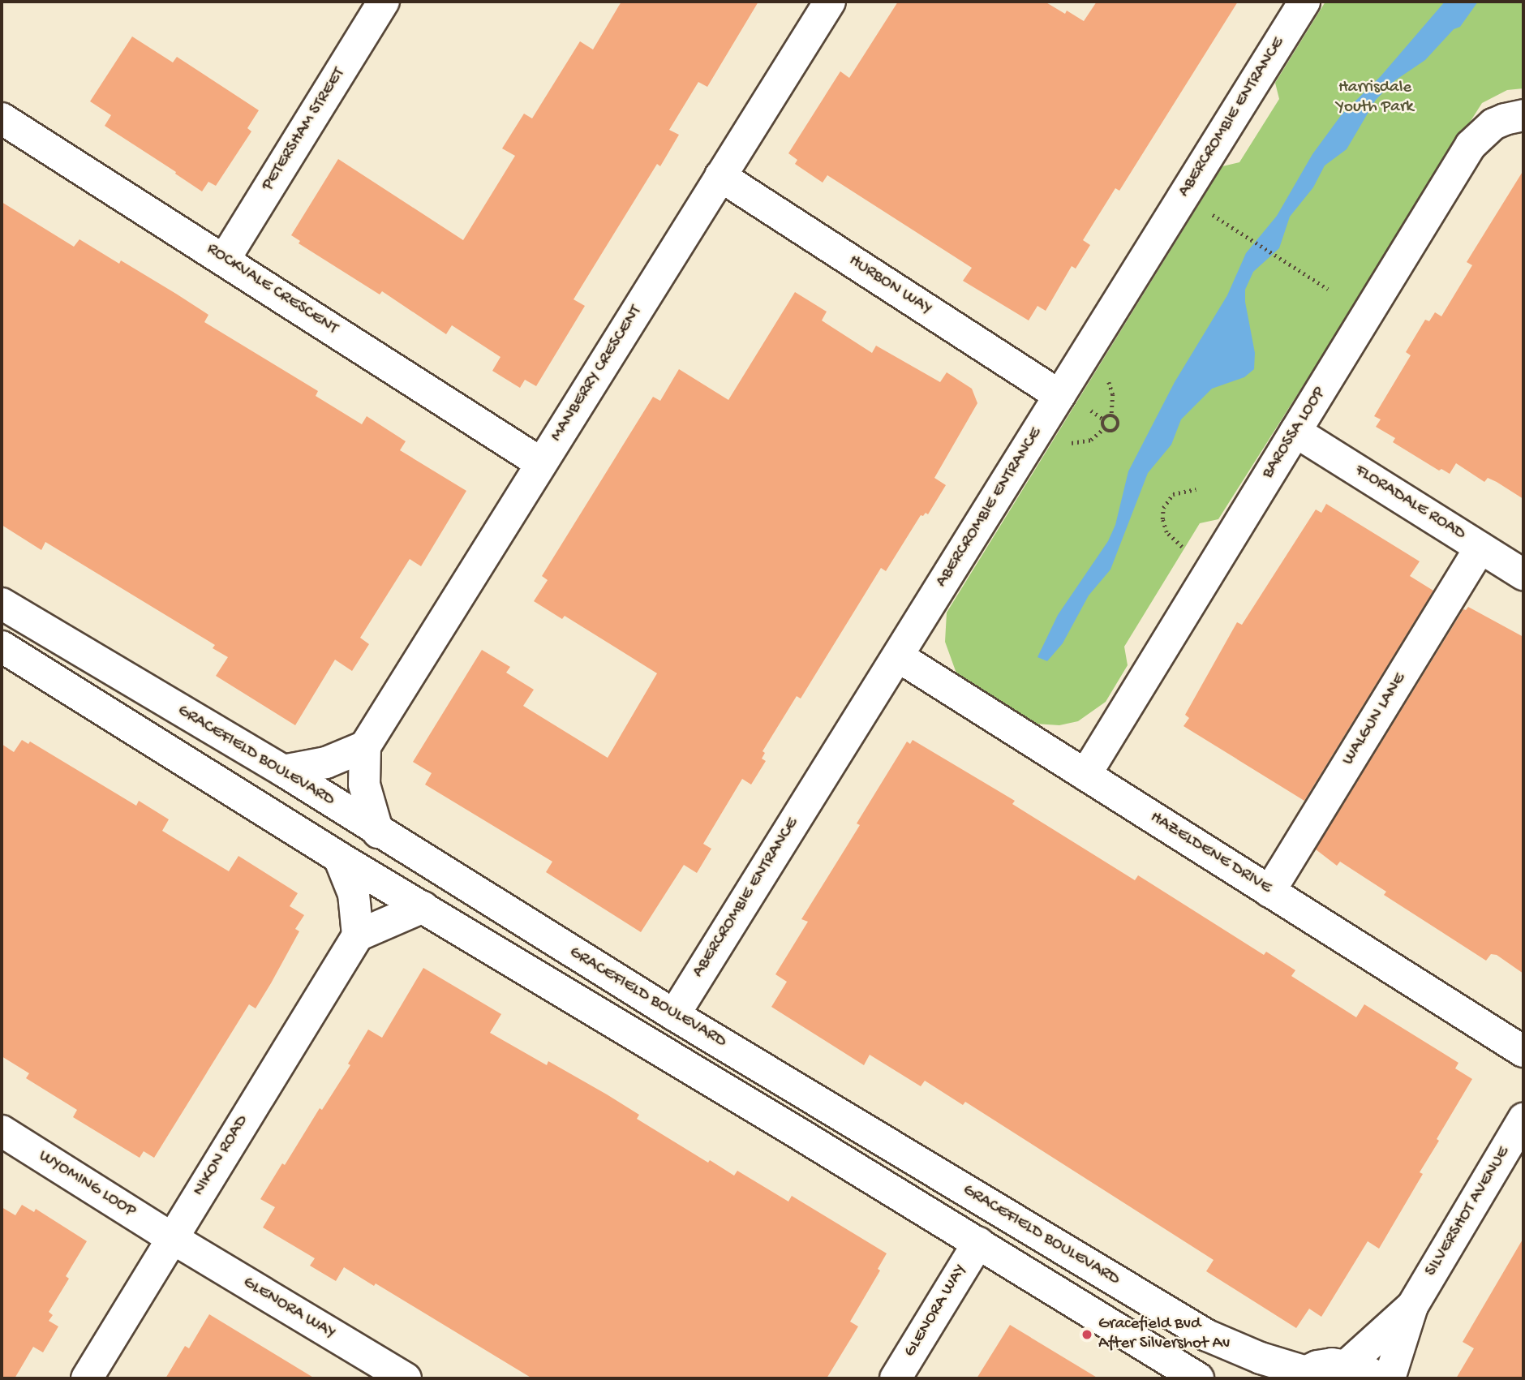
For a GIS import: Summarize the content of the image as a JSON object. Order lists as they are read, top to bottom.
{
  "streets": {
    "street": [
      "ABERCROMBIE ENTRANCE",
      "PETERSHAM STREET",
      "HURBON WAY",
      "ROCKVALE CRESCENT",
      "MANBERRY CRESCENT",
      "BAROSSA LOOP",
      "FLORADALE ROAD",
      "WALGUN LANE",
      "GRACEFIELD BOULEVARD",
      "HAZELDENE DRIVE",
      "NIKON ROAD",
      "WYOMING LOOP",
      "SILVERSHOT AVENUE",
      "GLENORA WAY"
    ]
  },
  "crossings": [
    ["ABERCROMBIE ENTRANCE", "HURBON WAY"],
    ["ABERCROMBIE ENTRANCE", "GRACEFIELD BOULEVARD"],
    ["ABERCROMBIE ENTRANCE", "HAZELDENE DRIVE"],
    ["PETERSHAM STREET", "ROCKVALE CRESCENT"],
    ["HURBON WAY", "MANBERRY CRESCENT"],
    ["ROCKVALE CRESCENT", "MANBERRY CRESCENT"],
    ["BAROSSA LOOP", "FLORADALE ROAD"],
    ["BAROSSA LOOP", "HAZELDENE DRIVE"],
    ["FLORADALE ROAD", "WALGUN LANE"],
    ["WALGUN LANE", "HAZELDENE DRIVE"],
    ["NIKON ROAD", "WYOMING LOOP"],
    ["NIKON ROAD", "GLENORA WAY"],
    ["WYOMING LOOP", "GLENORA WAY"]
  ],
  "parks": ["Harrisdale Youth Park"],
  "places": ["Gracefield Bvd After Silvershot Av"]
}
